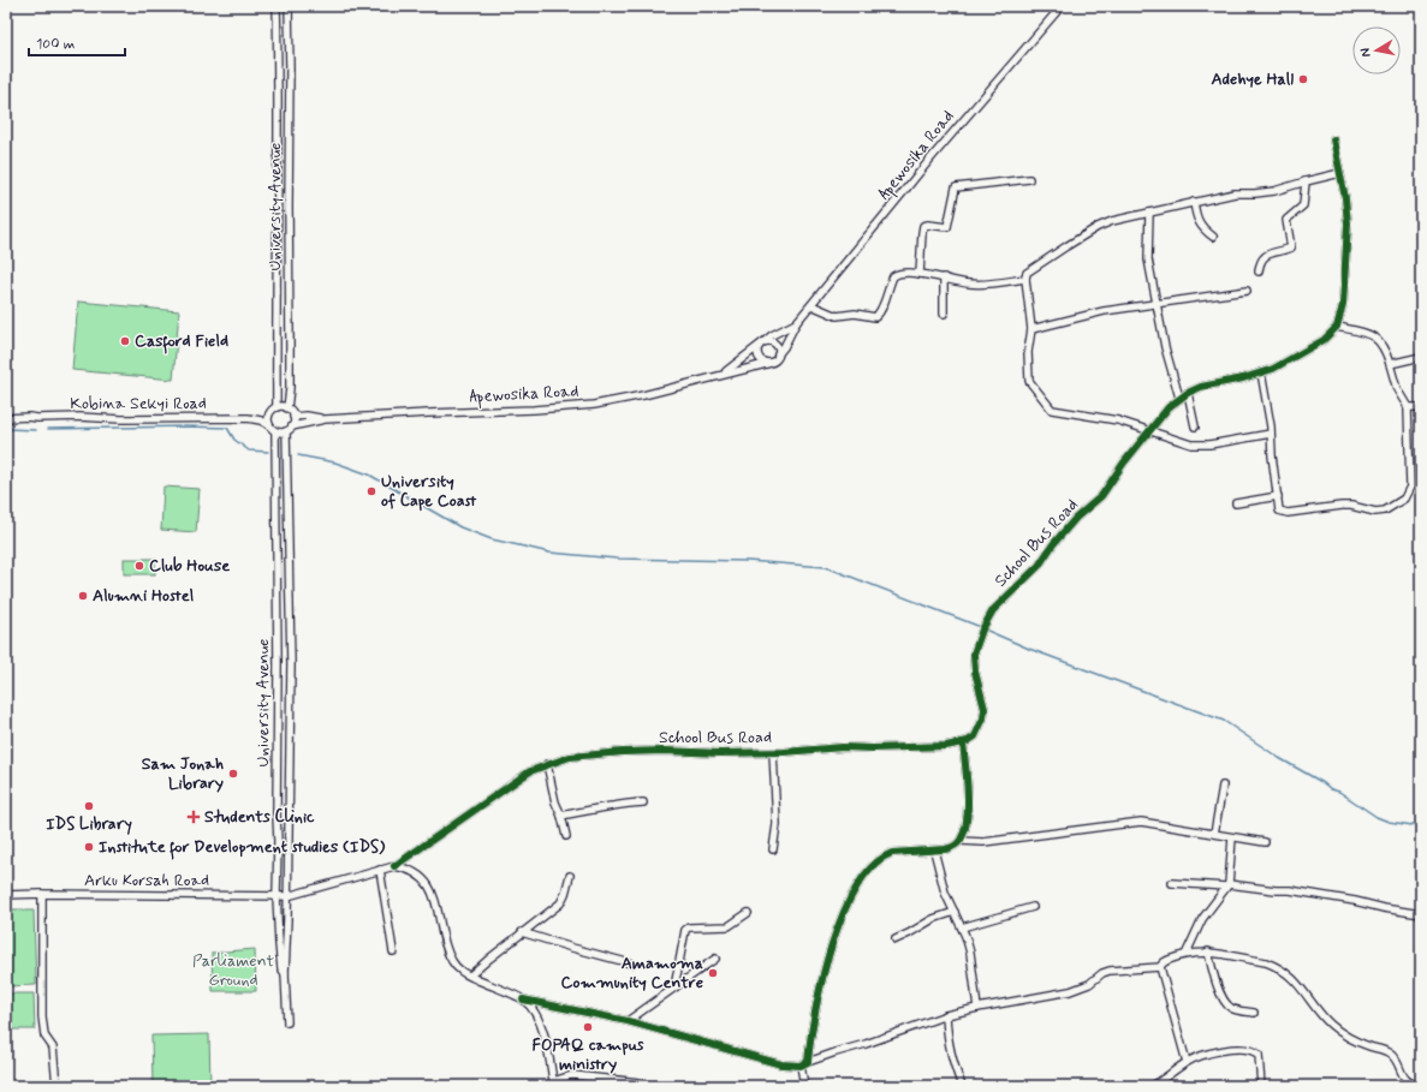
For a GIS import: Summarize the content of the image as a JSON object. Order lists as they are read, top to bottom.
{
  "streets": {
    "street": [
      "Apewosika Road",
      "University Avenue",
      "Kobina Sekyi Road",
      "School Bus Road",
      "Arku Korsah Road"
    ]
  },
  "crossings": [
    ["University Avenue", "Kobina Sekyi Road"],
    ["University Avenue", "Arku Korsah Road"],
    ["School Bus Road", "Arku Korsah Road"]
  ],
  "parks": ["Parliament Ground"],
  "places": {
    "other": [
      "Adehye Hall",
      "Casford Field",
      "University of Cape Coast",
      "Club House",
      "Alumni Hostel",
      "Sam Jonah Library",
      "IDS Library",
      "Institute for Development studies (IDS)",
      "Amamoma Community Centre",
      "FOPAQ campus ministry"
    ],
    "health": ["Students Clinic"]
  },
  "scale_bar": "100 m",
  "north": "left"
}
